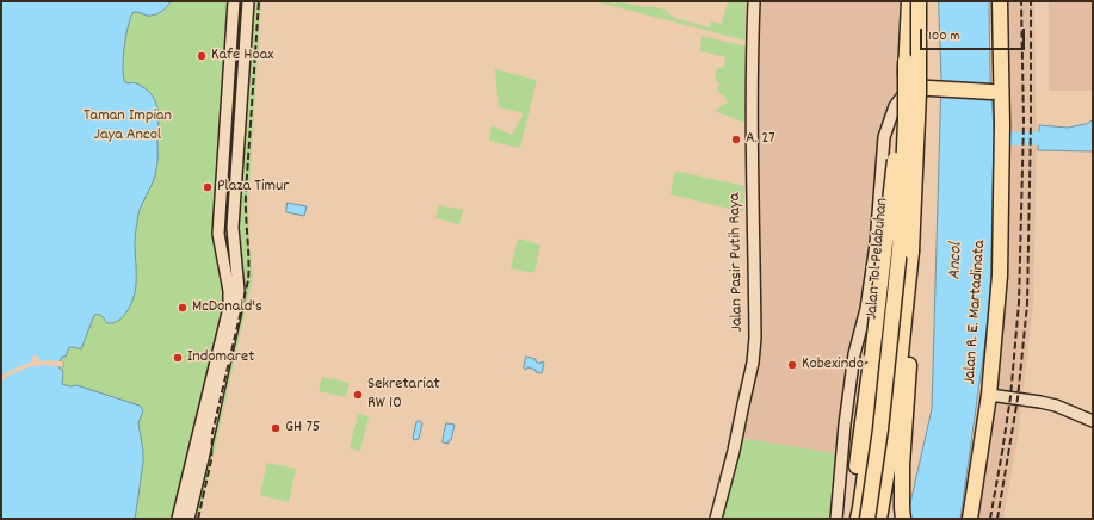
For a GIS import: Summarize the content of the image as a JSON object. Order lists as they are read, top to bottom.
{
  "streets": {
    "highway": ["Jalan Tol Pelabuhan", "Jalan R. E. Martadinata"],
    "street": ["Jalan Pasir Putih Raya"]
  },
  "water": ["Ancol"],
  "parks": ["Taman Impian Jaya Ancol"],
  "places": [
    "Kafe Hoax",
    "A. 27",
    "Plaza Timur",
    "McDonald's",
    "Indomaret",
    "Kobexindo",
    "Sekretariat RW 10",
    "GH 75"
  ],
  "scale_bar": "100 m"
}
